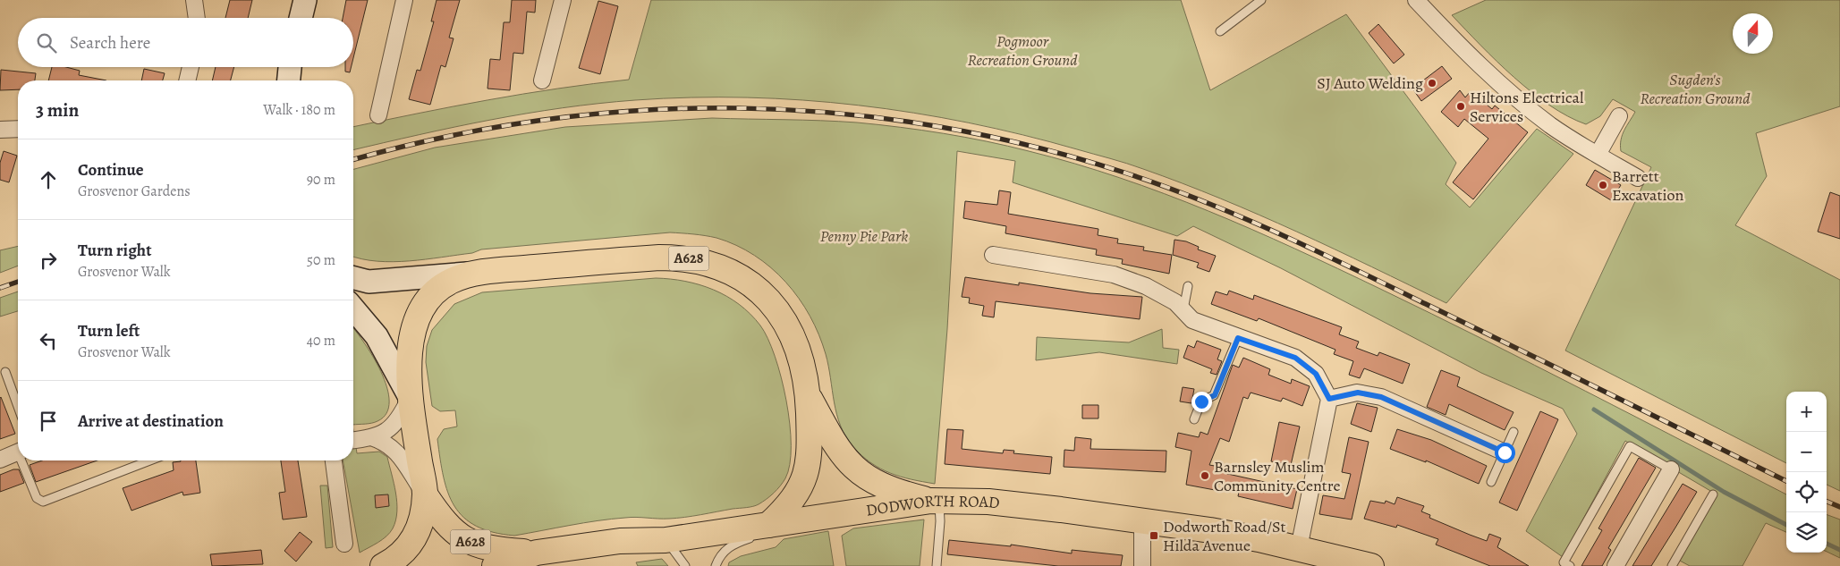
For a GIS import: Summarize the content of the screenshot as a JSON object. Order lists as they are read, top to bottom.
{
  "streets": {
    "highway": ["A628", "DODWORTH ROAD"]
  },
  "crossings": [
    ["A628", "DODWORTH ROAD"]
  ],
  "parks": ["Pogmoor Recreation Ground", "Sugden's Recreation Ground", "Penny Pie Park"],
  "places": {
    "other": [
      "SJ Auto Welding",
      "Hiltons Electrical Services",
      "Barrett Excavation",
      "Barnsley Muslim Community Centre"
    ],
    "transit": ["Dodworth Road/St Hilda Avenue"]
  },
  "north": "top",
  "page": {
    "search": "Search here",
    "heading": ["3 min", "Walk · 180 m"],
    "list": [
      ["Continue", "Grosvenor Gardens", "90 m"],
      ["Turn right", "Grosvenor Walk", "50 m"],
      ["Turn left", "Grosvenor Walk", "40 m"],
      "Arrive at destination"
    ],
    "map_buttons": ["+", "−"]
  }
}
